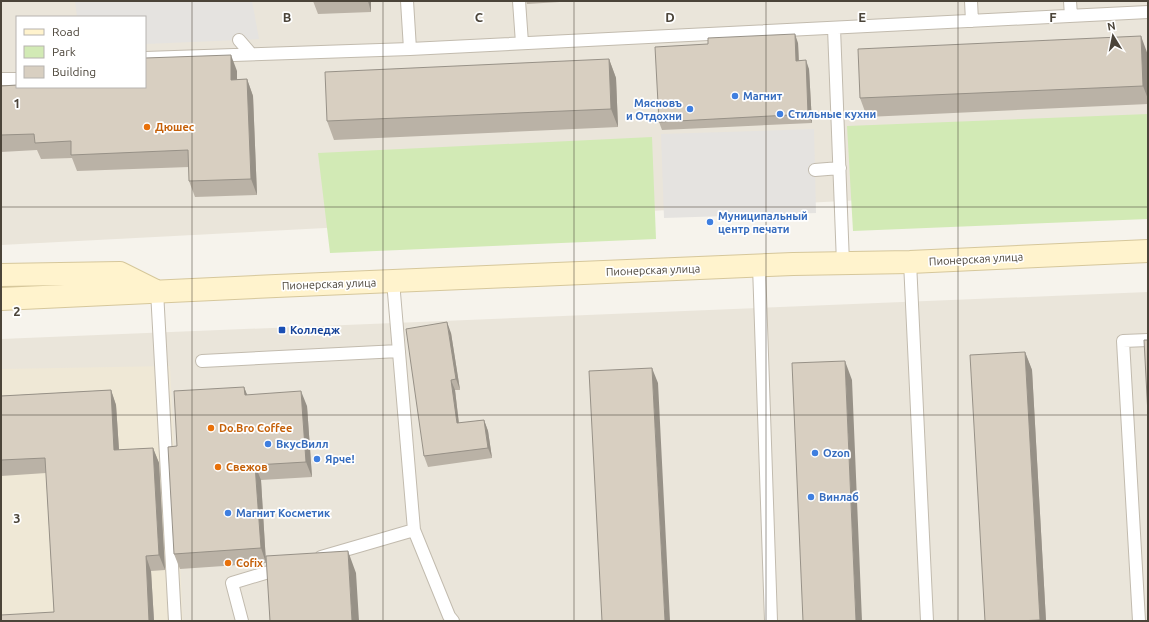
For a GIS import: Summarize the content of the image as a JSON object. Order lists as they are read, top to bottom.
{
  "streets": {
    "main road": ["Пионерская улица"]
  },
  "places": {
    "other": [
      "Магнит",
      "Мясновъ и Отдохни",
      "Стильные кухни",
      "Дюшес",
      "Муниципальный центр печати",
      "Do.Bro Coffee",
      "ВкусВилл",
      "Ozon",
      "Ярче!",
      "Свежов",
      "Винлаб",
      "Магнит Косметик",
      "Cofix"
    ],
    "transit": ["Колледж"]
  },
  "legend": ["Road", "Park", "Building"],
  "north": "top",
  "grid": {
    "columns": [
      "B",
      "C",
      "D",
      "E",
      "F"
    ],
    "rows": ["1", "2", "3"]
  }
}
